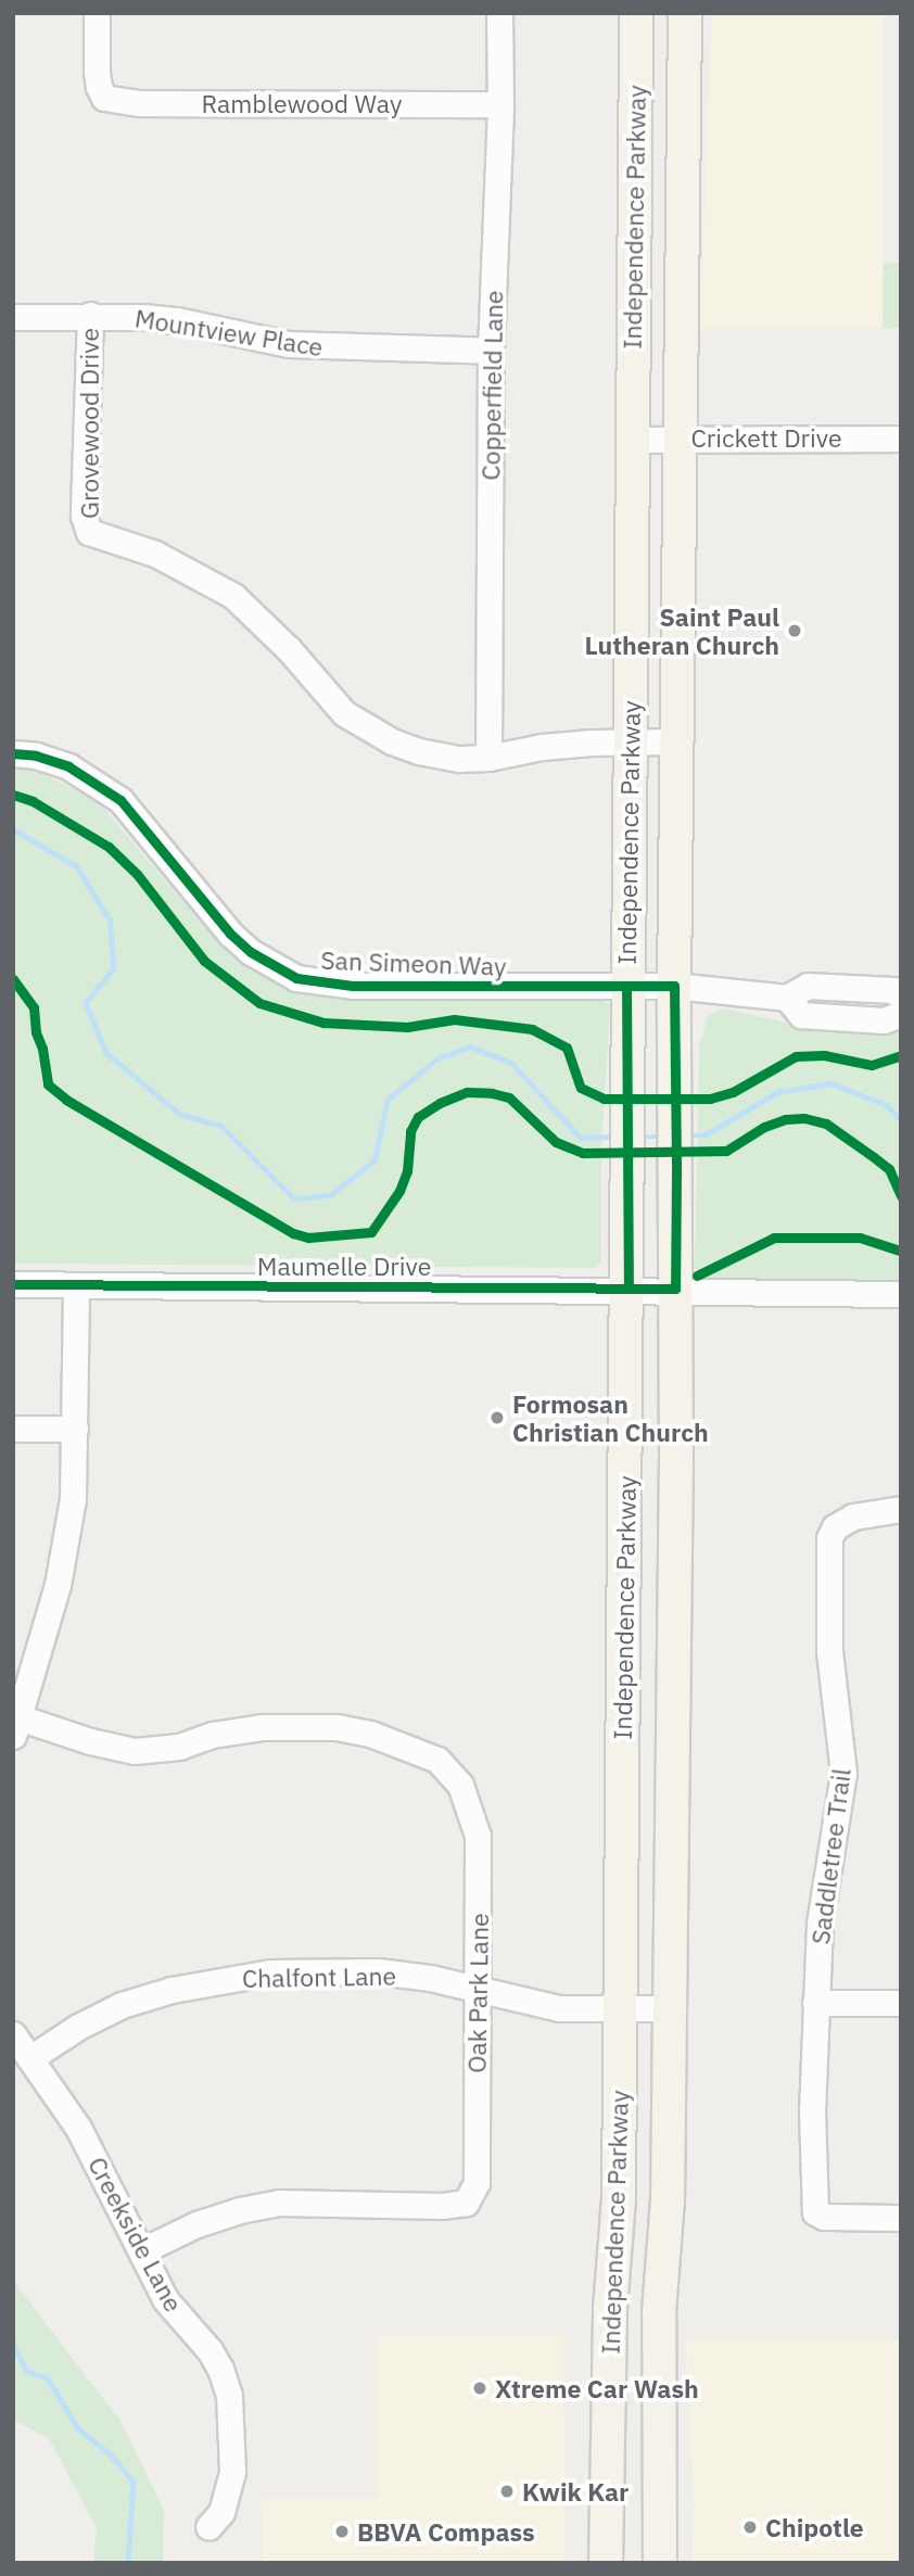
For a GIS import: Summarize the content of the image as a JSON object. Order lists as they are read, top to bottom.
{
  "streets": {
    "main road": ["Independence Parkway"],
    "street": [
      "Ramblewood Way",
      "Mountview Place",
      "Copperfield Lane",
      "Grovewood Drive",
      "Crickett Drive",
      "San Simeon Way",
      "Maumelle Drive",
      "Saddletree Trail",
      "Chalfont Lane",
      "Oak Park Lane",
      "Creekside Lane"
    ]
  },
  "crossings": [
    ["Ramblewood Way", "Copperfield Lane"],
    ["Independence Parkway", "Crickett Drive"],
    ["Independence Parkway", "San Simeon Way"],
    ["Independence Parkway", "Maumelle Drive"],
    ["Independence Parkway", "Chalfont Lane"],
    ["Mountview Place", "Copperfield Lane"],
    ["Mountview Place", "Grovewood Drive"],
    ["Copperfield Lane", "Grovewood Drive"],
    ["Chalfont Lane", "Oak Park Lane"],
    ["Chalfont Lane", "Creekside Lane"],
    ["Oak Park Lane", "Creekside Lane"]
  ],
  "places": [
    "Saint Paul Lutheran Church",
    "Formosan Christian Church",
    "Xtreme Car Wash",
    "Kwik Kar",
    "Chipotle",
    "BBVA Compass"
  ]
}
